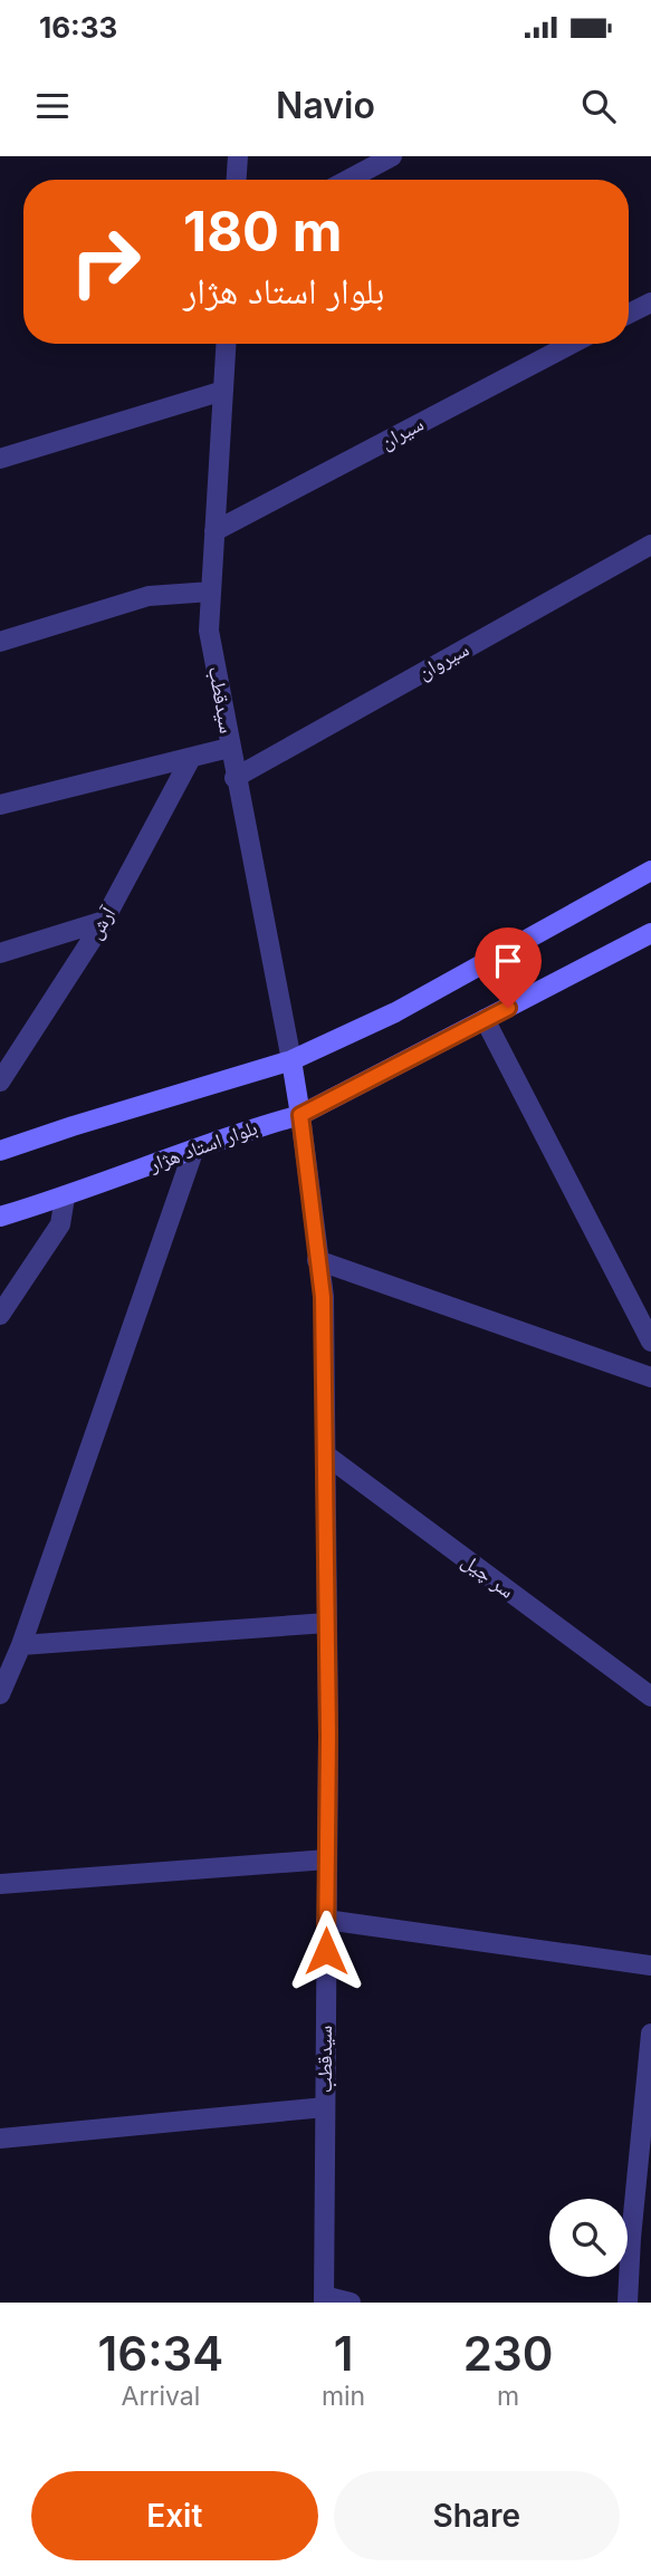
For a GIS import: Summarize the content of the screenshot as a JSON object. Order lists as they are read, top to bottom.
{
  "streets": {
    "main road": ["بلوار استاد هژار"],
    "street": [
      "سیران",
      "سیروان",
      "سیدقطب",
      "آرش",
      "سر چیل"
    ]
  },
  "crossings": [
    ["سیران", "سیدقطب"],
    ["سیروان", "سیدقطب"],
    ["سیدقطب", "بلوار استاد هژار"],
    ["سیدقطب", "سر چیل"]
  ],
  "page": {
    "status": "16:33",
    "header": "Navio",
    "turn": ["180 m", "بلوار استاد هژار"],
    "eta": [
      "16:34",
      "Arrival",
      "1",
      "min",
      "230",
      "m"
    ],
    "buttons": ["Exit", "Share"]
  }
}
